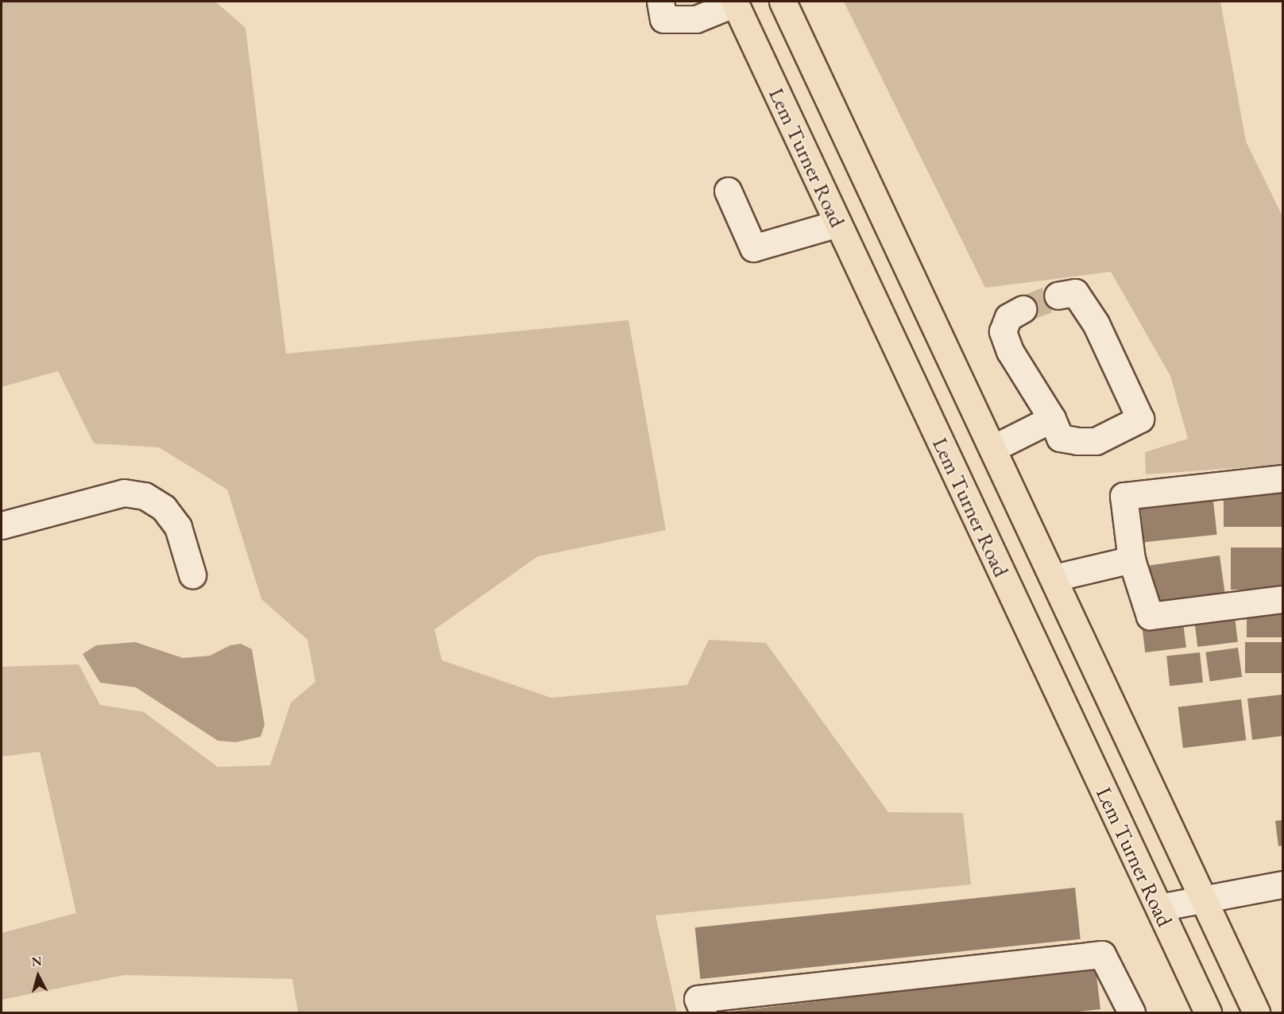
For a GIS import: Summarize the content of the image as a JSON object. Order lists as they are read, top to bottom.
{
  "streets": {
    "main road": ["Lem Turner Road"]
  },
  "north": "top"
}
